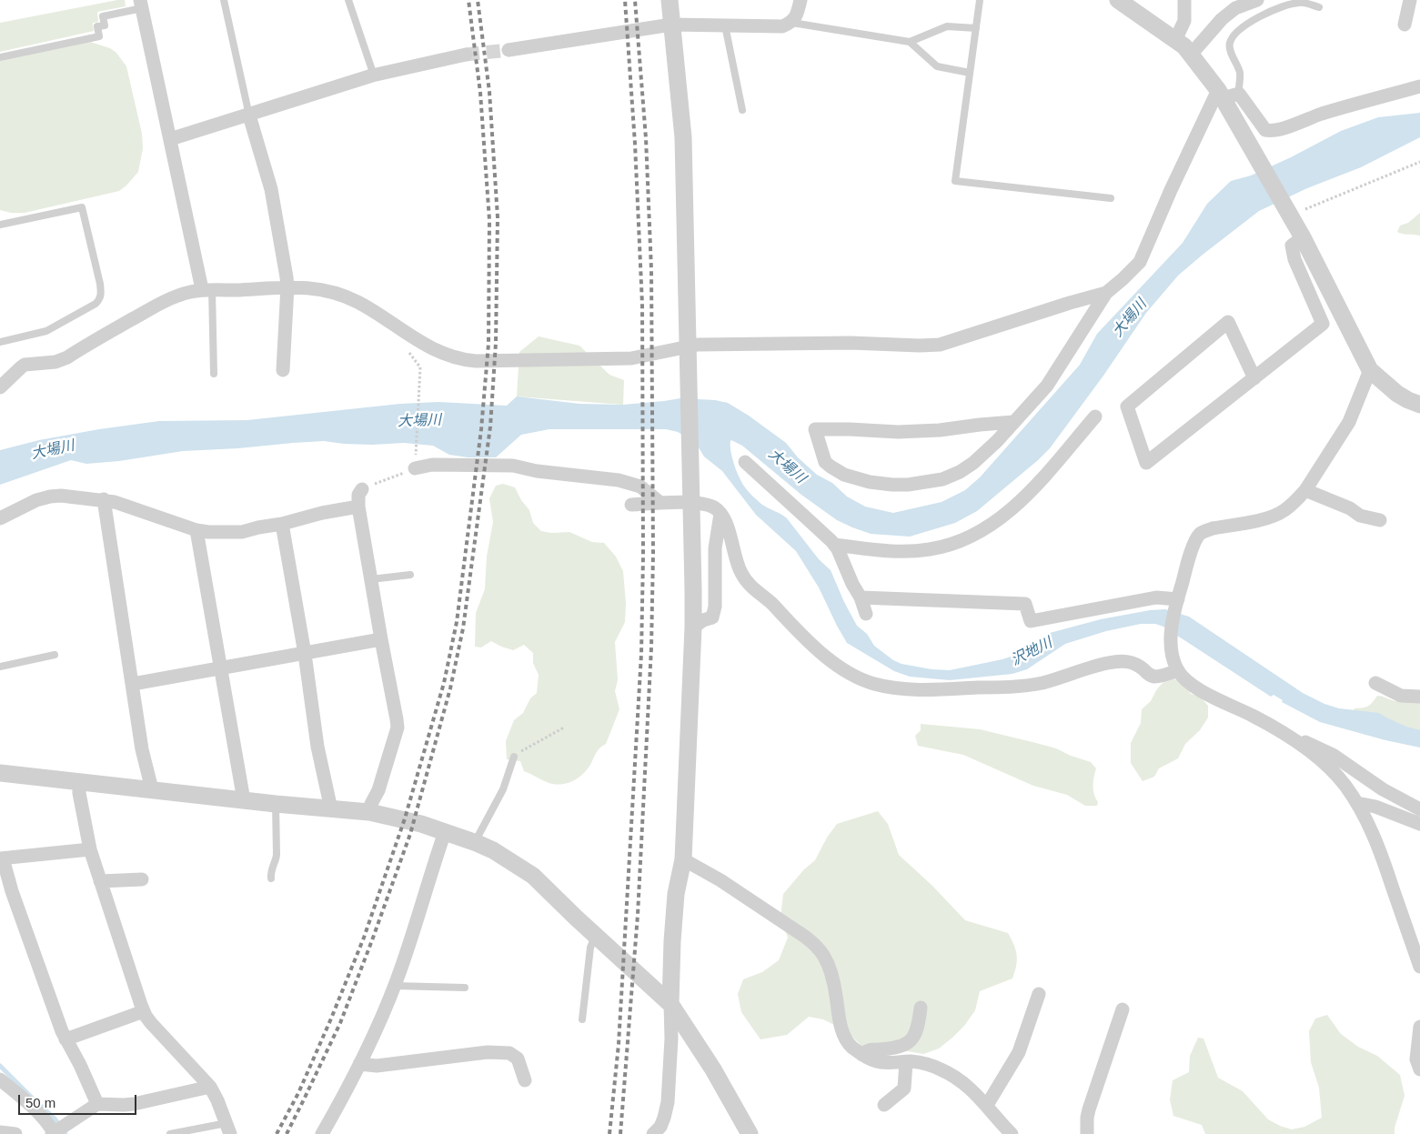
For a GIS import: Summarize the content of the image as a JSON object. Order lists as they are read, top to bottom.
{
  "water": ["大場川", "沢地川"],
  "scale_bar": "50 m"
}
